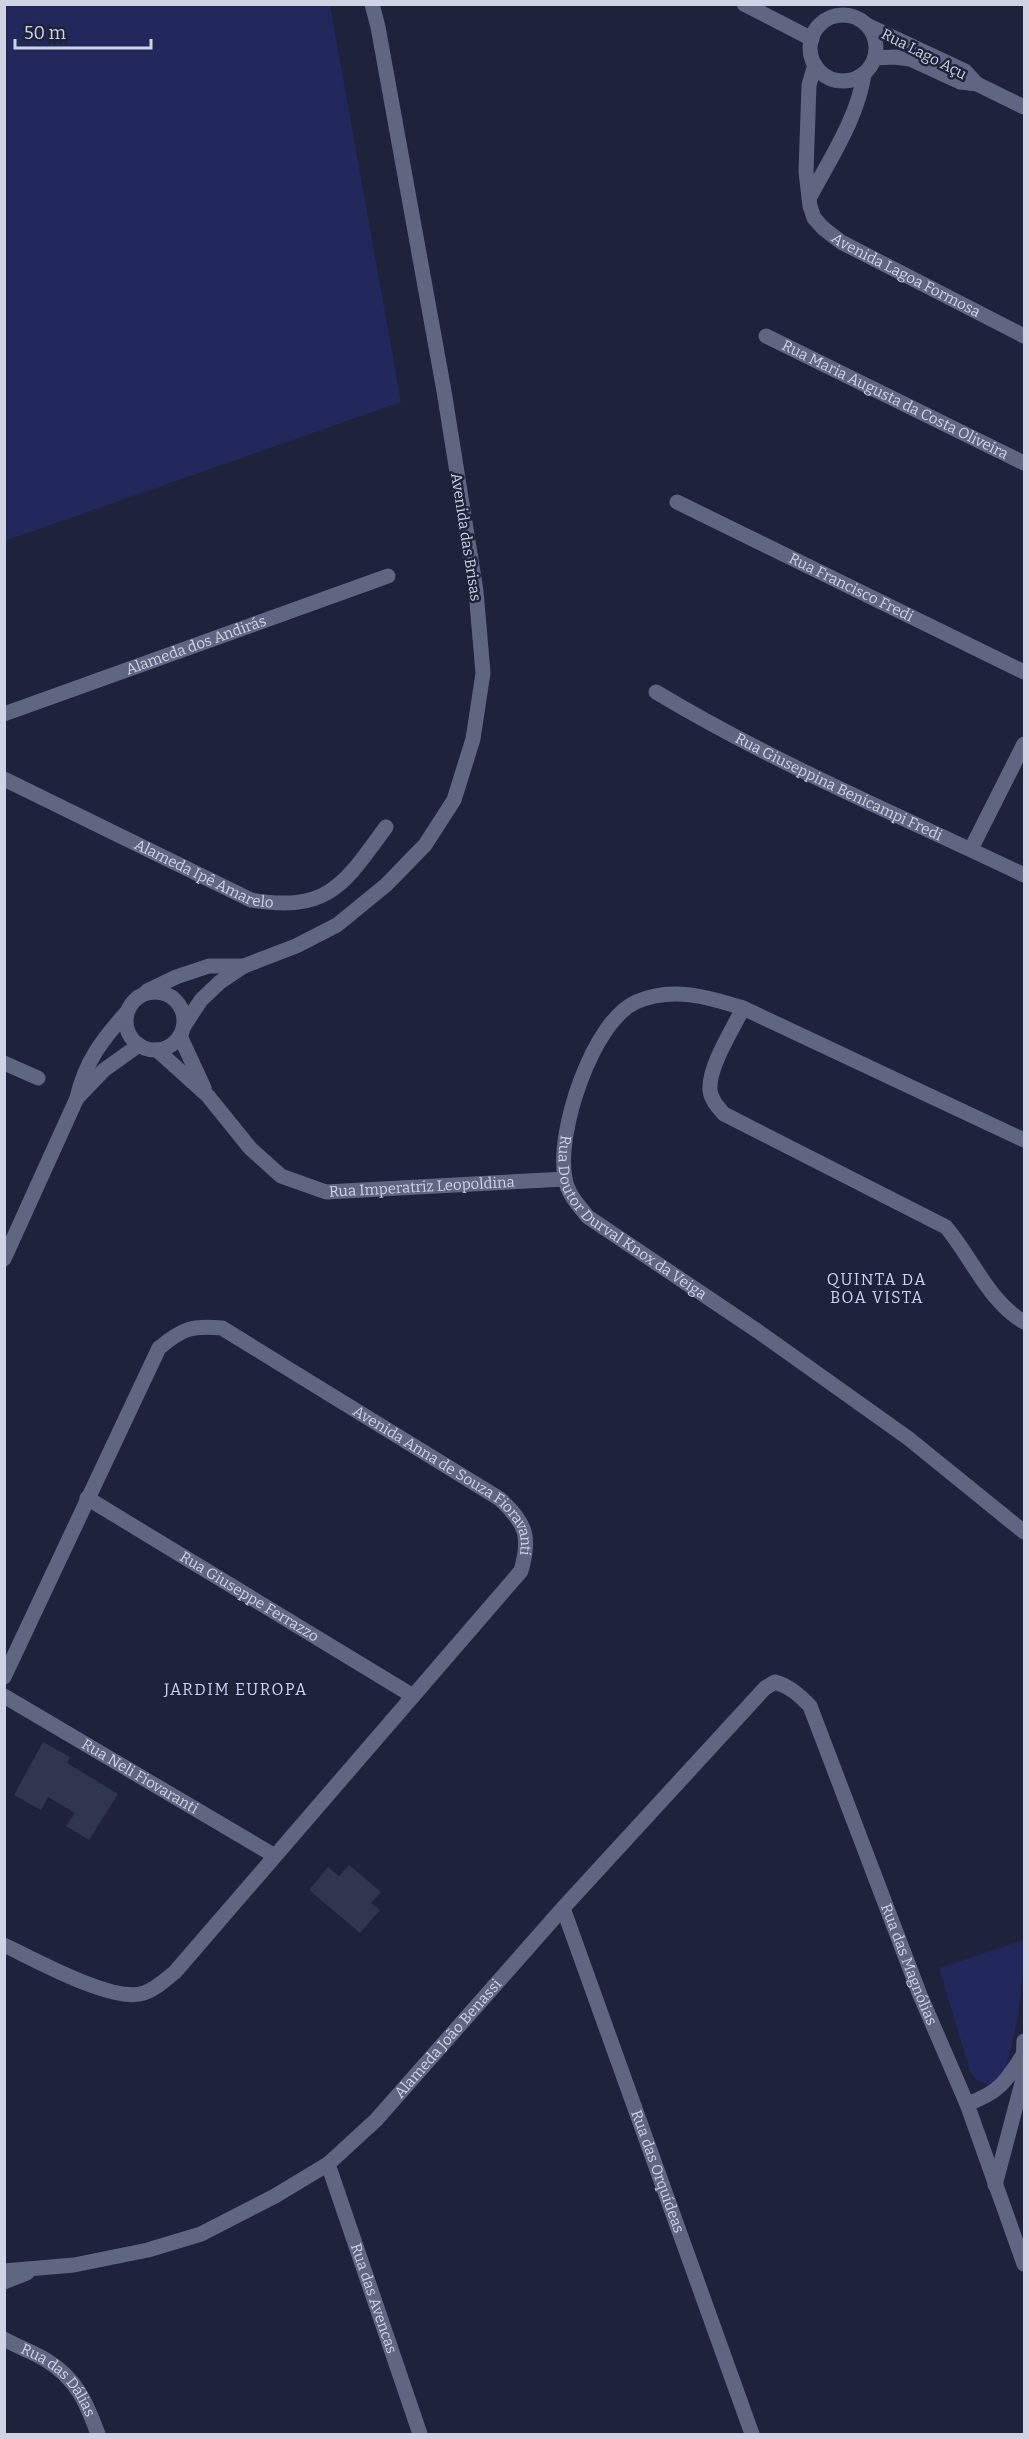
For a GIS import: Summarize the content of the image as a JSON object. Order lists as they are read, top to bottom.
{
  "streets": {
    "street": [
      "Rua Lago Açu",
      "Avenida Lagoa Formosa",
      "Rua Maria Augusta da Costa Oliveira",
      "Avenida das Brisas",
      "Rua Francisco Fredi",
      "Alameda dos Andirás",
      "Rua Giuseppina Benicampi Fredi",
      "Alameda Ipê Amarelo",
      "Rua Imperatriz Leopoldina",
      "Rua Doutor Durval Knox da Veiga",
      "Avenida Anna de Souza Fioravanti",
      "Rua Giuseppe Ferrazzo",
      "Rua Neli Fiovaranti",
      "Rua das Magnólias",
      "Alameda João Benassi",
      "Rua das Orquídeas",
      "Rua das Avencas",
      "Rua das Dálias"
    ]
  },
  "crossings": [
    ["Rua Lago Açu", "Avenida Lagoa Formosa"],
    ["Avenida das Brisas", "Rua Imperatriz Leopoldina"],
    ["Rua Imperatriz Leopoldina", "Rua Doutor Durval Knox da Veiga"],
    ["Avenida Anna de Souza Fioravanti", "Rua Giuseppe Ferrazzo"],
    ["Avenida Anna de Souza Fioravanti", "Rua Neli Fiovaranti"],
    ["Rua das Magnólias", "Alameda João Benassi"],
    ["Alameda João Benassi", "Rua das Orquídeas"],
    ["Alameda João Benassi", "Rua das Avencas"]
  ],
  "districts": ["QUINTA DA BOA VISTA", "JARDIM EUROPA"],
  "scale_bar": "50 m"
}
